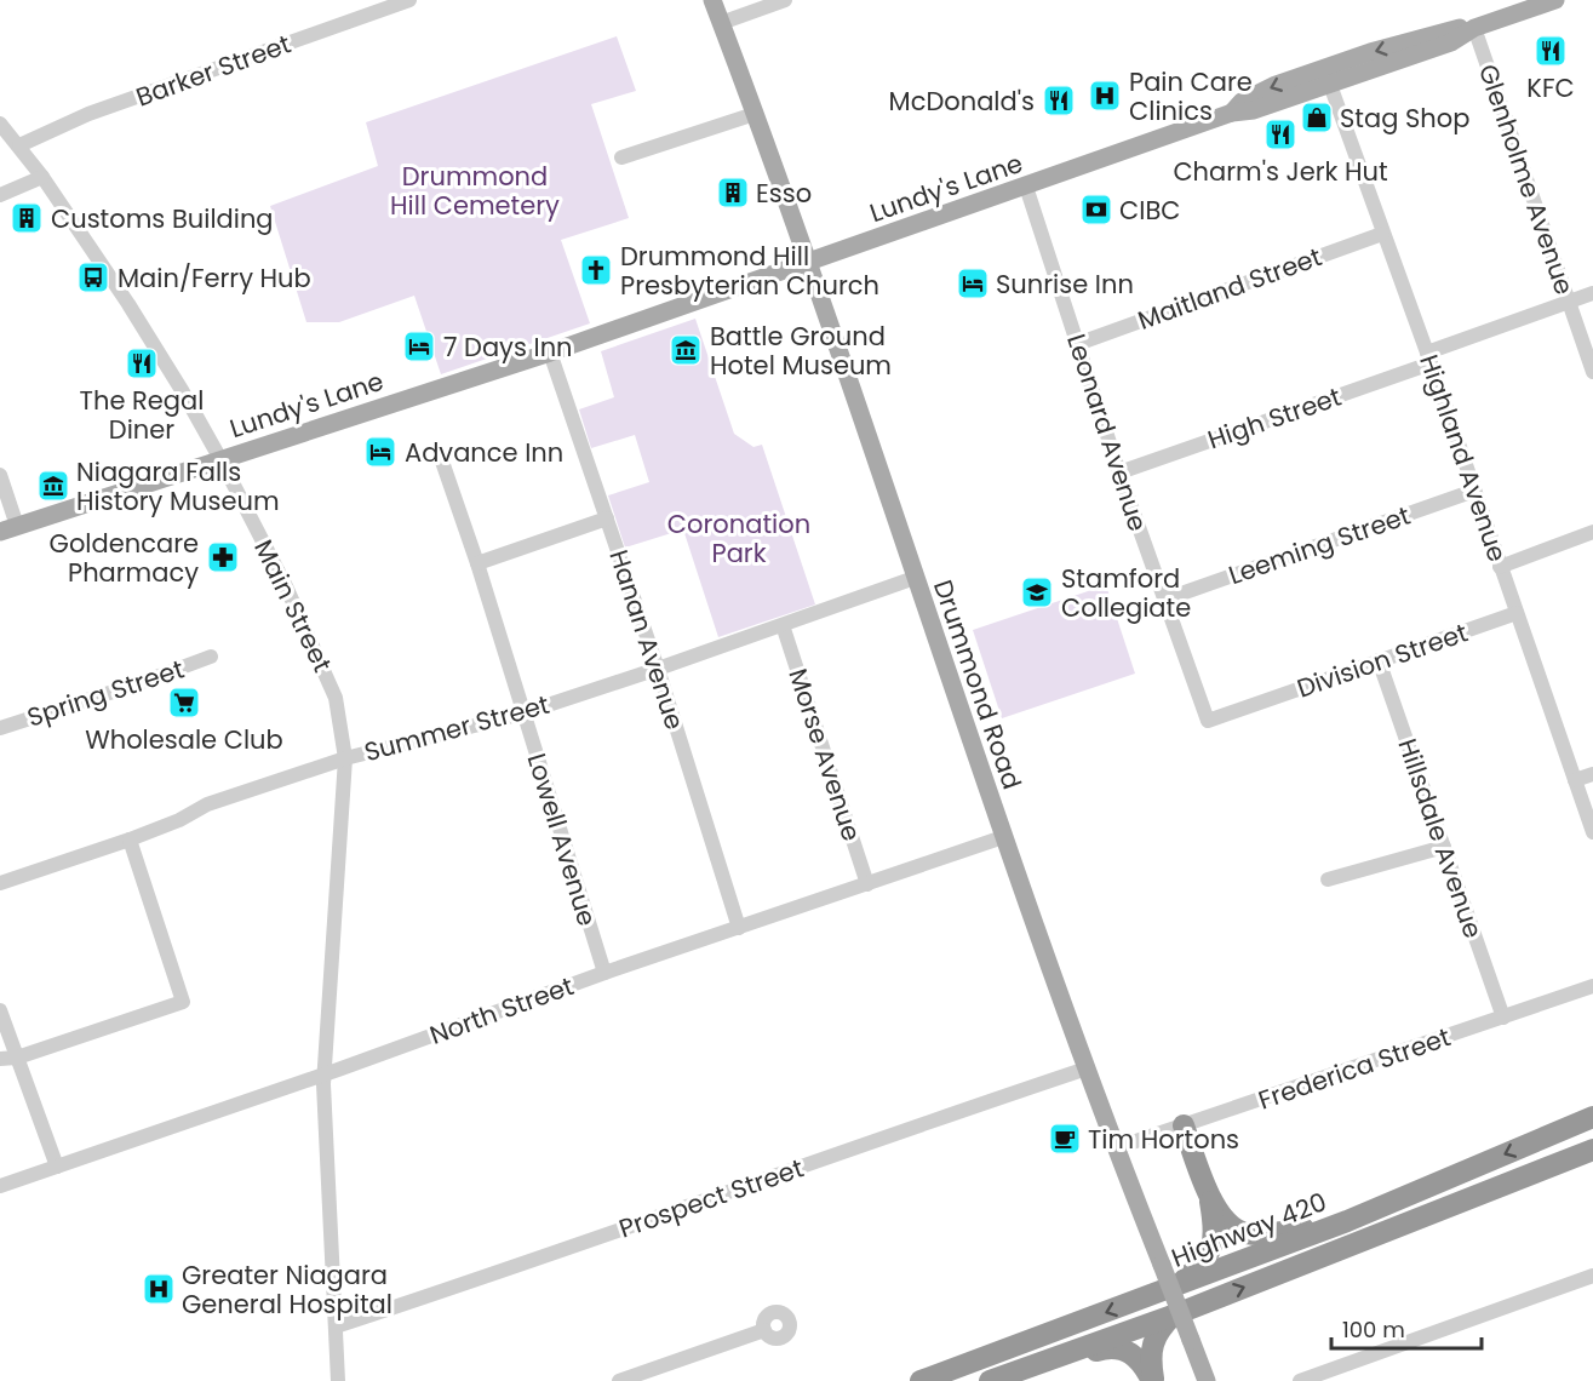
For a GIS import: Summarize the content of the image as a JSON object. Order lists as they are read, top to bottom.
{
  "streets": {
    "highway": ["Highway 420"],
    "main road": ["Lundy's Lane", "Drummond Road"],
    "street": [
      "Barker Street",
      "Glenholme Avenue",
      "Maitland Street",
      "High Street",
      "Leonard Avenue",
      "Highland Avenue",
      "Leeming Street",
      "Main Street",
      "Hanan Avenue",
      "Division Street",
      "Spring Street",
      "Summer Street",
      "Morse Avenue",
      "Hillsdale Avenue",
      "Lowell Avenue",
      "North Street",
      "Frederica Street",
      "Prospect Street"
    ]
  },
  "crossings": [
    ["Barker Street", "Main Street"],
    ["Glenholme Avenue", "Lundy's Lane"],
    ["Glenholme Avenue", "High Street"],
    ["Lundy's Lane", "Leonard Avenue"],
    ["Lundy's Lane", "Highland Avenue"],
    ["Lundy's Lane", "Main Street"],
    ["Lundy's Lane", "Hanan Avenue"],
    ["Lundy's Lane", "Drummond Road"],
    ["Maitland Street", "Leonard Avenue"],
    ["Maitland Street", "Highland Avenue"],
    ["High Street", "Leonard Avenue"],
    ["High Street", "Highland Avenue"],
    ["Leonard Avenue", "Leeming Street"],
    ["Leonard Avenue", "Division Street"],
    ["Highland Avenue", "Leeming Street"],
    ["Highland Avenue", "Division Street"],
    ["Main Street", "Summer Street"],
    ["Main Street", "North Street"],
    ["Main Street", "Prospect Street"],
    ["Hanan Avenue", "Summer Street"],
    ["Hanan Avenue", "North Street"],
    ["Division Street", "Hillsdale Avenue"],
    ["Drummond Road", "Summer Street"],
    ["Drummond Road", "North Street"],
    ["Drummond Road", "Frederica Street"],
    ["Drummond Road", "Prospect Street"],
    ["Summer Street", "Morse Avenue"],
    ["Summer Street", "Lowell Avenue"],
    ["Morse Avenue", "North Street"],
    ["Hillsdale Avenue", "Frederica Street"],
    ["Lowell Avenue", "North Street"]
  ],
  "parks": ["Drummond Hill Cemetery", "Coronation Park"],
  "places": {
    "restaurant": [
      "KFC",
      "McDonald's",
      "Charm's Jerk Hut",
      "The Regal Diner"
    ],
    "hospital": ["Pain Care Clinics", "Greater Niagara General Hospital"],
    "shop": ["Stag Shop"],
    "building": ["Esso", "Customs Building"],
    "bank": ["CIBC"],
    "church": ["Drummond Hill Presbyterian Church"],
    "bus stop": ["Main/Ferry Hub"],
    "hotel": ["Sunrise Inn", "7 Days Inn", "Advance Inn"],
    "museum": ["Battle Ground Hotel Museum", "Niagara Falls History Museum"],
    "pharmacy": ["Goldencare Pharmacy"],
    "school or university": ["Stamford Collegiate"],
    "supermarket": ["Wholesale Club"],
    "cafe": ["Tim Hortons"]
  },
  "scale_bar": "100 m"
}
